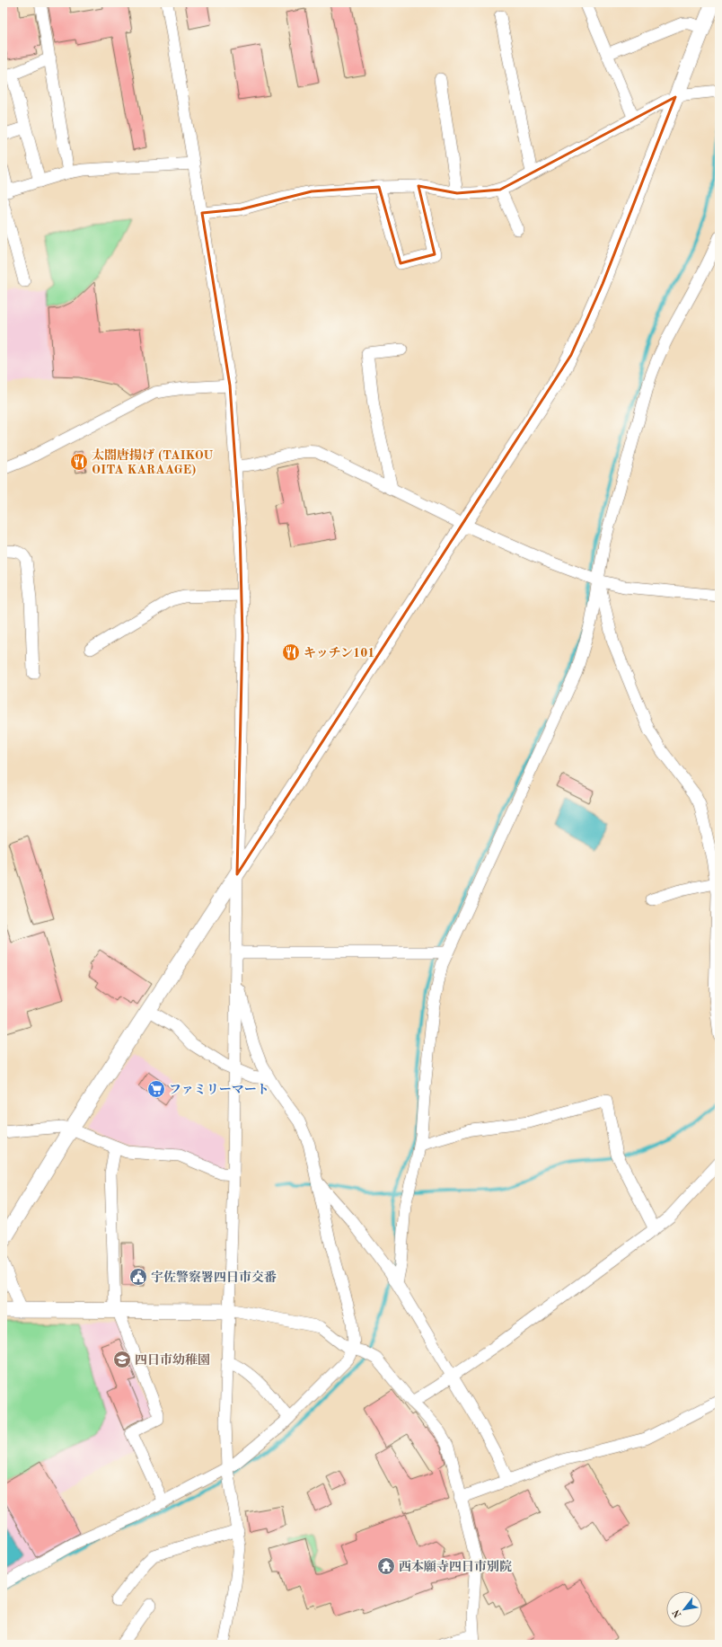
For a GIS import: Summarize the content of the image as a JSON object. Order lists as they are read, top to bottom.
{
  "places": {
    "restaurant": ["太閤唐揚げ (TAIKOU OITA KARAAGE)", "キッチン101"],
    "supermarket": ["ファミリーマート"],
    "public building": ["宇佐警察署四日市交番"],
    "school or university": ["四日市幼稚園"],
    "temple": ["西本願寺四日市別院"]
  },
  "north": "bottom left"
}
